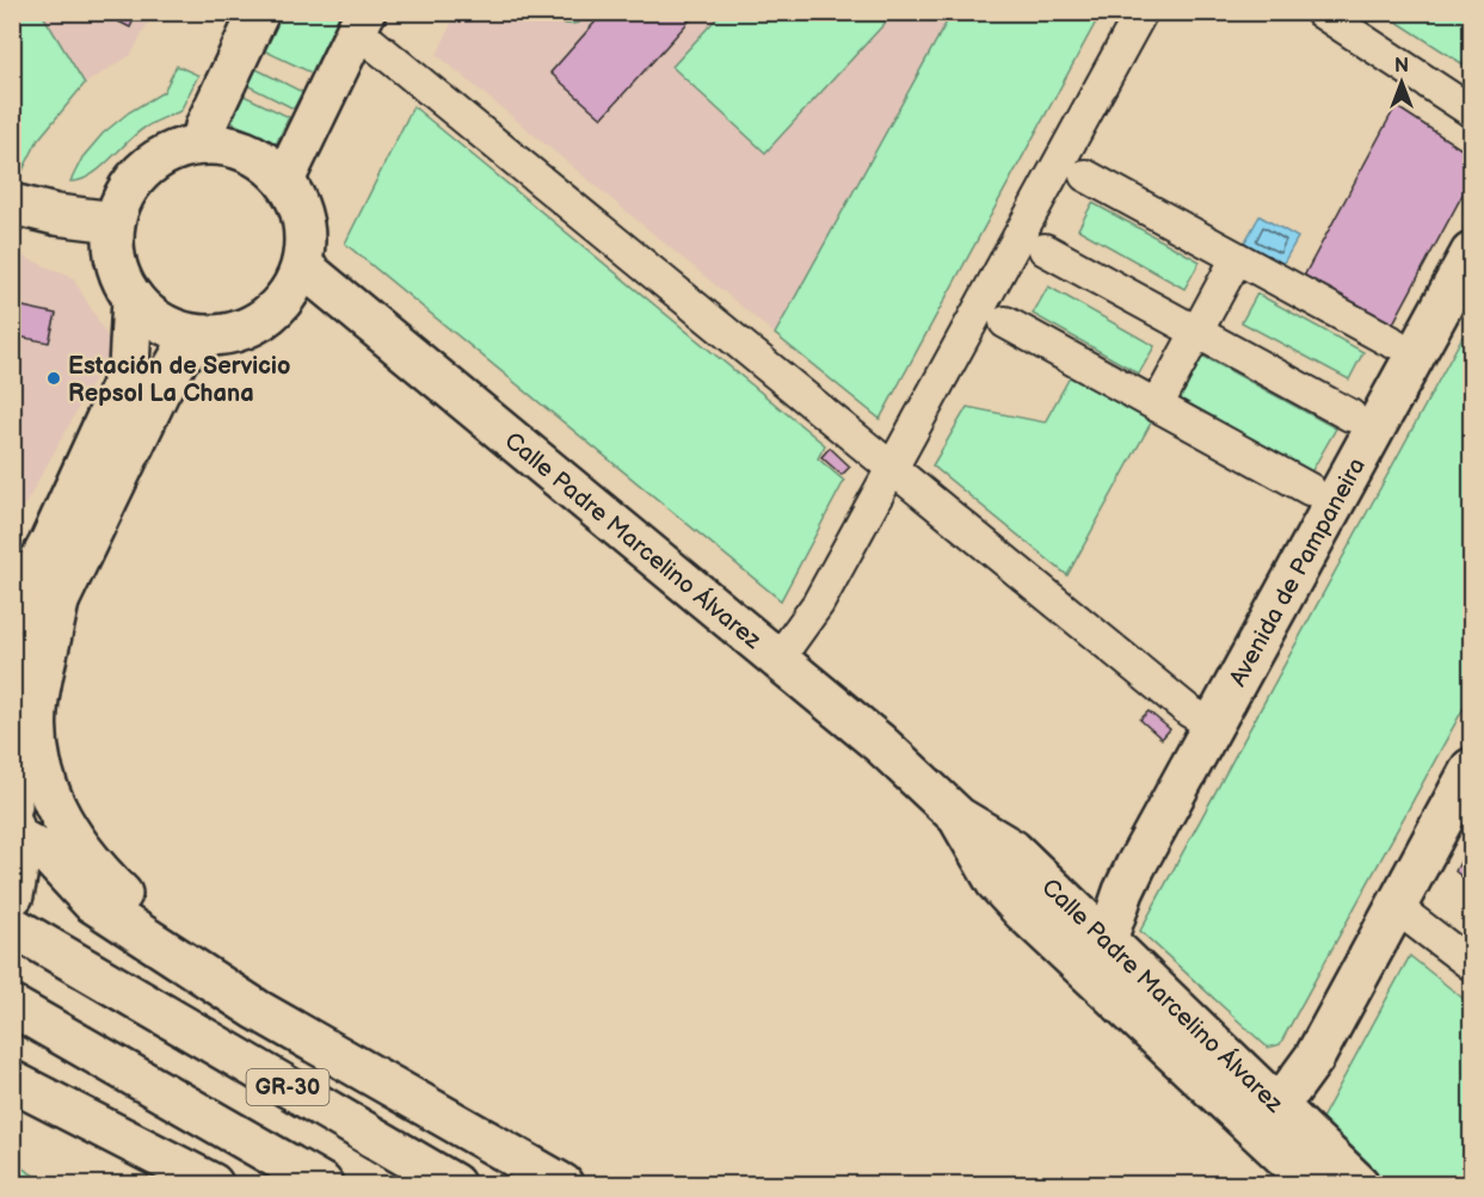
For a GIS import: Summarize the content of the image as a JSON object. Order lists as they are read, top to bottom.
{
  "streets": {
    "main road": ["Calle Padre Marcelino Álvarez", "Avenida de Pampaneira", "GR-30"]
  },
  "crossings": [
    ["Calle Padre Marcelino Álvarez", "Avenida de Pampaneira"]
  ],
  "places": ["Estación de Servicio Repsol La Chana"],
  "north": "top"
}
